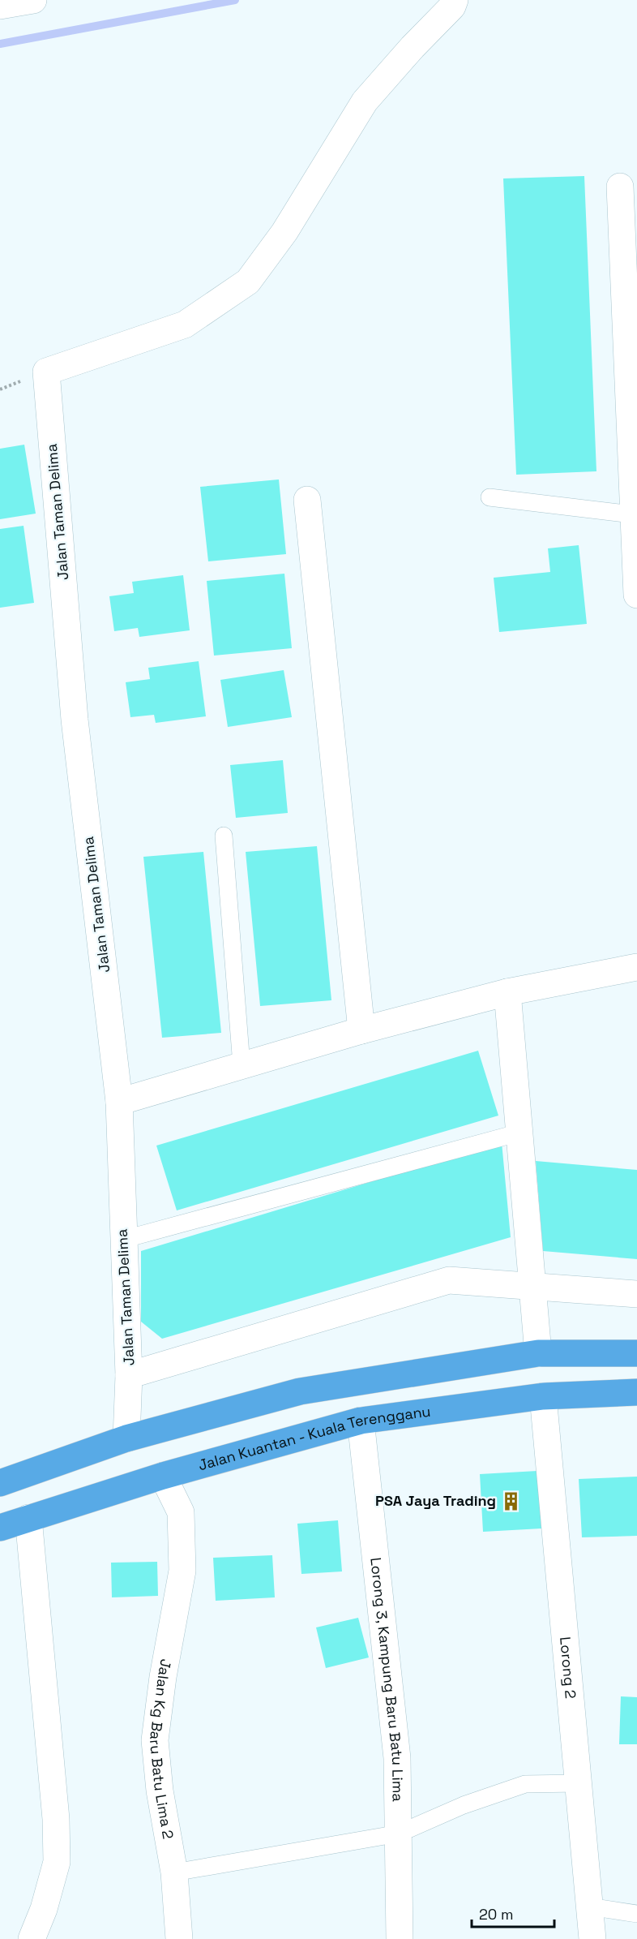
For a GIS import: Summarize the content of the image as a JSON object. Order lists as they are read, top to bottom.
{
  "streets": {
    "highway": ["Jalan Kuantan - Kuala Terengganu"],
    "street": [
      "Jalan Taman Delima",
      "Lorong 2",
      "Lorong 3, Kampung Baru Batu Lima",
      "Jalan Kg Baru Batu Lima 2"
    ]
  },
  "crossings": [
    ["Jalan Kuantan - Kuala Terengganu", "Lorong 2"],
    ["Jalan Kuantan - Kuala Terengganu", "Lorong 3, Kampung Baru Batu Lima"],
    ["Jalan Kuantan - Kuala Terengganu", "Jalan Kg Baru Batu Lima 2"]
  ],
  "places": {
    "building": ["PSA Jaya Trading"]
  },
  "scale_bar": "20 m"
}
